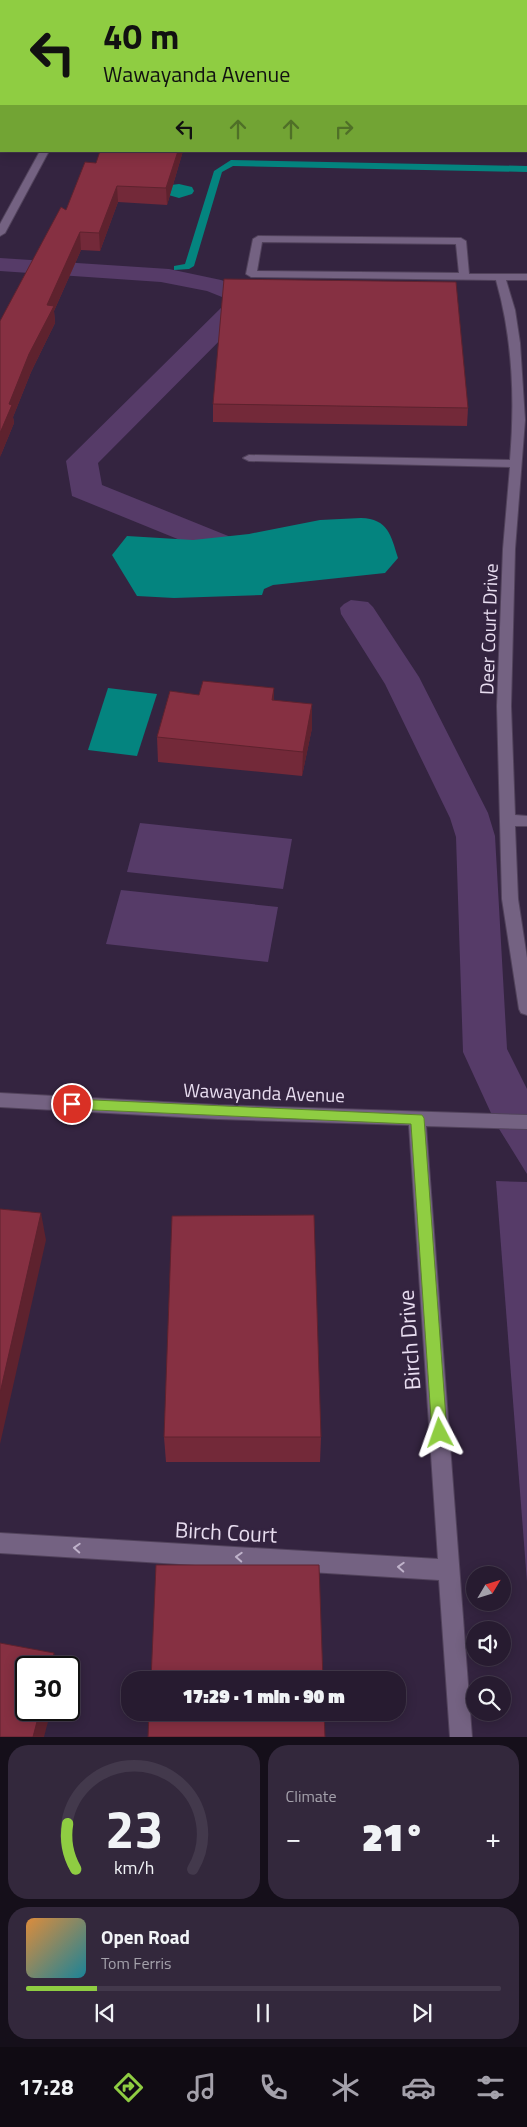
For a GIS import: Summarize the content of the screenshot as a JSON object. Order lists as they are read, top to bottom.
{
  "streets": {
    "street": [
      "Deer Court Drive",
      "Wawayanda Avenue",
      "Birch Drive",
      "Birch Court"
    ]
  },
  "crossings": [
    ["Wawayanda Avenue", "Birch Drive"],
    ["Birch Drive", "Birch Court"]
  ],
  "one_way": ["Birch Court"],
  "north": "top right",
  "page": {
    "turn": ["40 m", "Wawayanda Avenue"],
    "limit": "30",
    "trip": "17:29 · 1 min · 90 m",
    "tile": "Climate",
    "heat": ["−", "21°", "+"],
    "song": ["Open Road", "Tom Ferris"],
    "tabs": "17:28",
    "gauge": ["23", "km/h"]
  }
}
